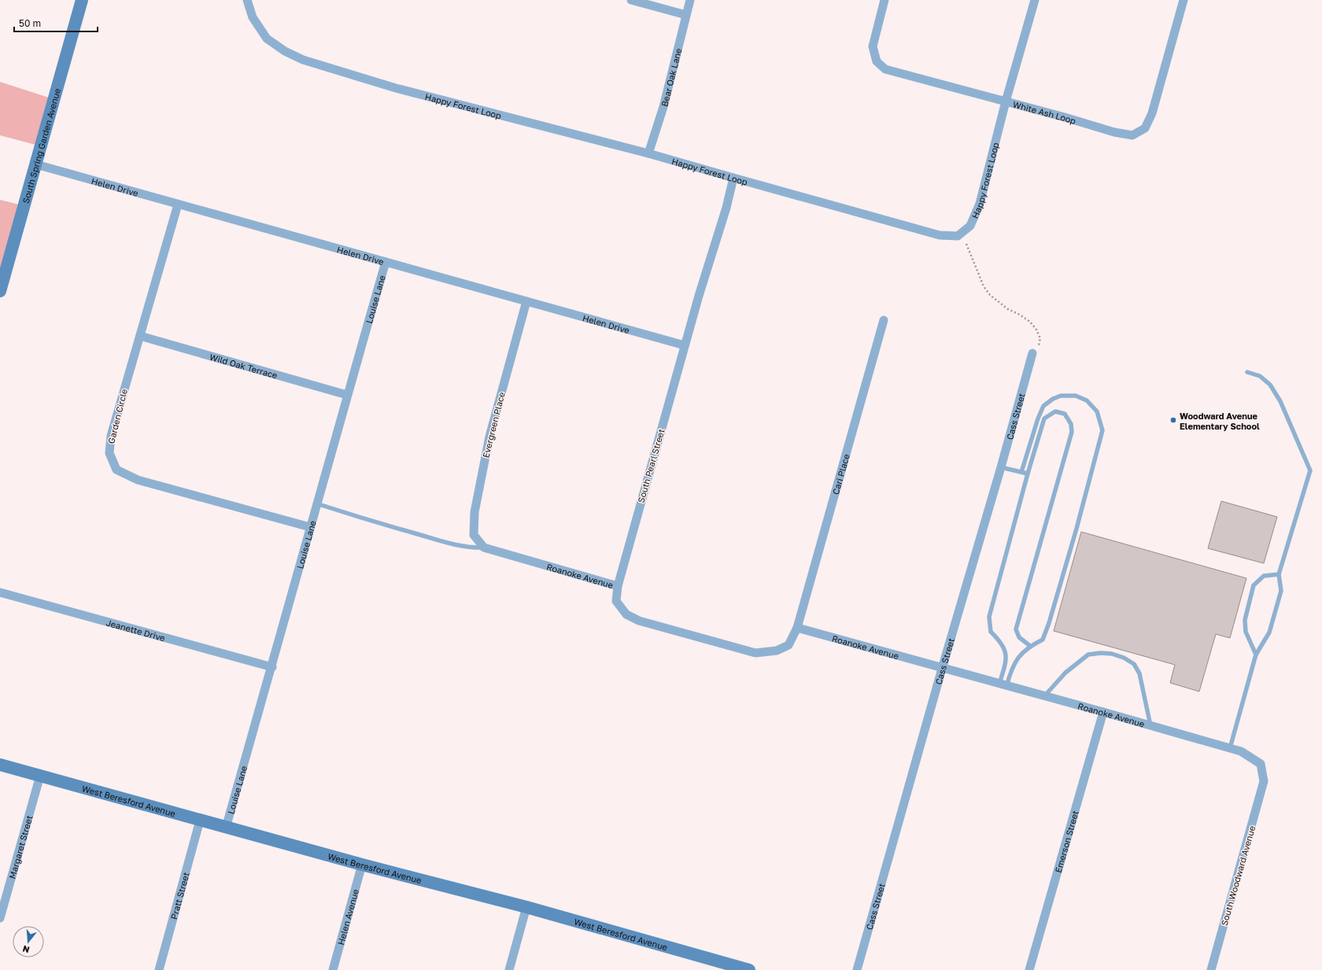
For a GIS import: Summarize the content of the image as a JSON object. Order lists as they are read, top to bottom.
{
  "streets": {
    "street": [
      "Bear Oak Lane",
      "Happy Forest Loop",
      "White Ash Loop",
      "South Spring Garden Avenue",
      "Helen Drive",
      "Louise Lane",
      "Wild Oak Terrace",
      "Garden Circle",
      "Cass Street",
      "Evergreen Place",
      "South Pearl Street",
      "Cari Place",
      "Roanoke Avenue",
      "Jeanette Drive",
      "West Beresford Avenue",
      "Emerson Street",
      "Margaret Street",
      "South Woodward Avenue",
      "Pratt Street",
      "Helen Avenue"
    ]
  },
  "crossings": [
    ["Bear Oak Lane", "Happy Forest Loop"],
    ["Happy Forest Loop", "White Ash Loop"],
    ["Happy Forest Loop", "South Pearl Street"],
    ["South Spring Garden Avenue", "Helen Drive"],
    ["Helen Drive", "Louise Lane"],
    ["Helen Drive", "Garden Circle"],
    ["Helen Drive", "Evergreen Place"],
    ["Helen Drive", "South Pearl Street"],
    ["Louise Lane", "Wild Oak Terrace"],
    ["Louise Lane", "Garden Circle"],
    ["Louise Lane", "Jeanette Drive"],
    ["Louise Lane", "West Beresford Avenue"],
    ["Wild Oak Terrace", "Garden Circle"],
    ["Cass Street", "Roanoke Avenue"],
    ["Evergreen Place", "Roanoke Avenue"],
    ["South Pearl Street", "Roanoke Avenue"],
    ["Cari Place", "Roanoke Avenue"],
    ["Roanoke Avenue", "Emerson Street"],
    ["Roanoke Avenue", "South Woodward Avenue"],
    ["West Beresford Avenue", "Margaret Street"],
    ["West Beresford Avenue", "Pratt Street"],
    ["West Beresford Avenue", "Helen Avenue"]
  ],
  "places": ["Woodward Avenue Elementary School"],
  "scale_bar": "50 m",
  "north": "bottom"
}
